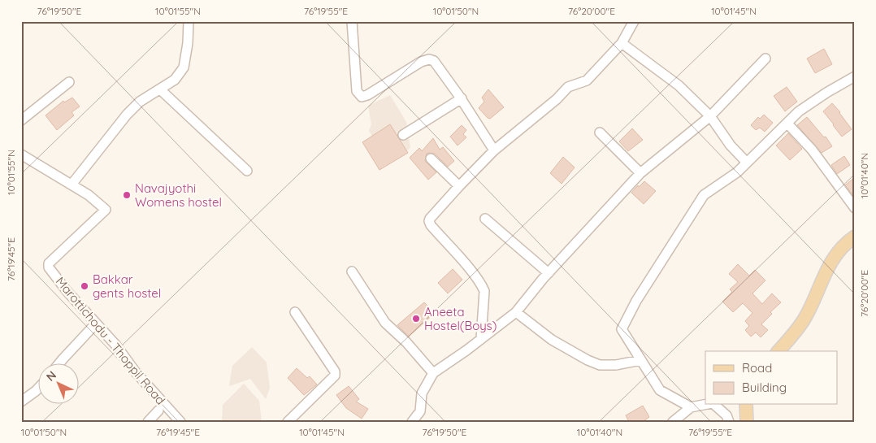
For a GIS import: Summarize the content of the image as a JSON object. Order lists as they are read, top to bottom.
{
  "streets": {
    "street": ["Marottichodu - Thoppil Road"]
  },
  "places": ["Navajyothi Womens hostel", "Bakkar gents hostel", "Aneeta Hostel(Boys)"],
  "legend": ["Road", "Building"],
  "north": "top left",
  "coordinates": [
    "76°19'50\"E",
    "10°01'55\"N",
    "76°19'55\"E",
    "10°01'50\"N",
    "76°20'00\"E",
    "10°01'45\"N",
    "10°01'40\"N",
    "76°19'45\"E"
  ]
}
